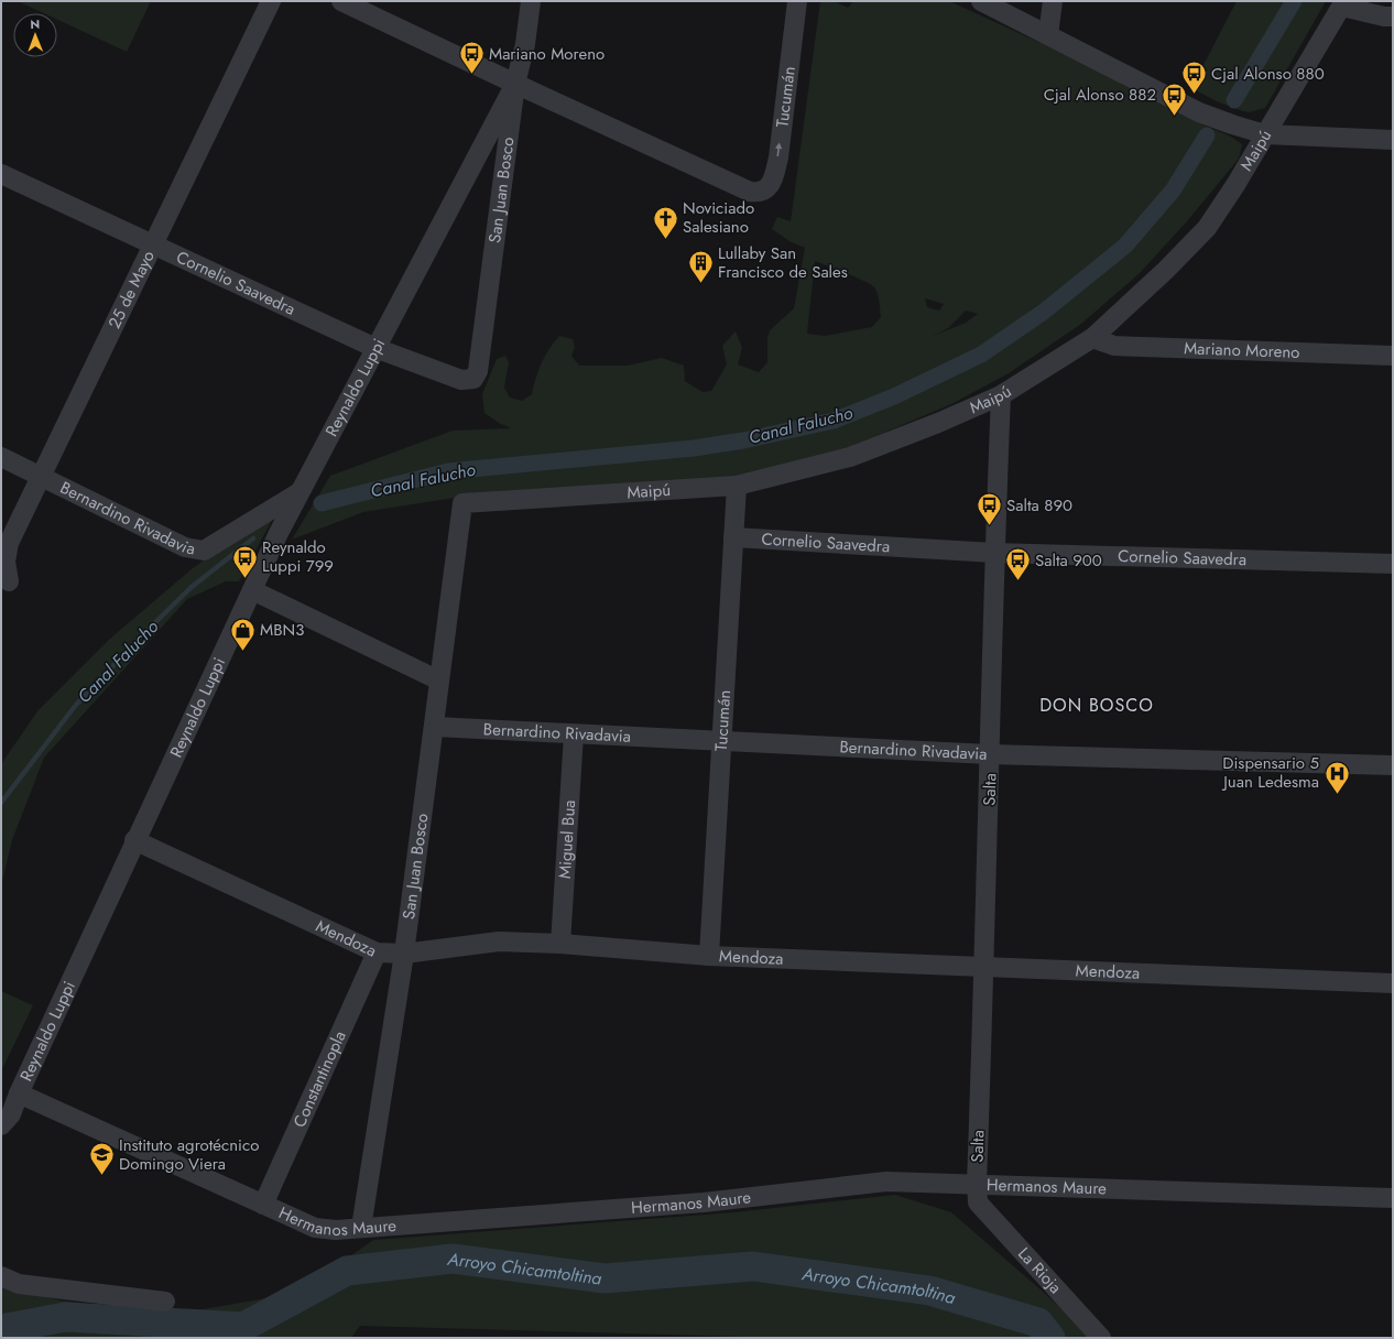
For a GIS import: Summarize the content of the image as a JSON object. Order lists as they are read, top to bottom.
{
  "streets": {
    "street": [
      "Tucumán",
      "Maipú",
      "San Juan Bosco",
      "Cornelio Saavedra",
      "25 de Mayo",
      "Mariano Moreno",
      "Reynaldo Luppi",
      "Bernardino Rivadavia",
      "Salta",
      "Miguel Bua",
      "Mendoza",
      "Constantinopla",
      "Hermanos Maure",
      "La Rioja"
    ]
  },
  "crossings": [
    ["Tucumán", "Maipú"],
    ["Tucumán", "San Juan Bosco"],
    ["Tucumán", "Cornelio Saavedra"],
    ["Tucumán", "Reynaldo Luppi"],
    ["Tucumán", "Bernardino Rivadavia"],
    ["Tucumán", "Mendoza"],
    ["Maipú", "San Juan Bosco"],
    ["Maipú", "Mariano Moreno"],
    ["Maipú", "Salta"],
    ["San Juan Bosco", "Cornelio Saavedra"],
    ["San Juan Bosco", "Reynaldo Luppi"],
    ["San Juan Bosco", "Bernardino Rivadavia"],
    ["San Juan Bosco", "Mendoza"],
    ["San Juan Bosco", "Hermanos Maure"],
    ["Cornelio Saavedra", "25 de Mayo"],
    ["Cornelio Saavedra", "Reynaldo Luppi"],
    ["Cornelio Saavedra", "Salta"],
    ["25 de Mayo", "Bernardino Rivadavia"],
    ["Reynaldo Luppi", "Bernardino Rivadavia"],
    ["Reynaldo Luppi", "Mendoza"],
    ["Reynaldo Luppi", "Hermanos Maure"],
    ["Bernardino Rivadavia", "Salta"],
    ["Bernardino Rivadavia", "Miguel Bua"],
    ["Salta", "Mendoza"],
    ["Salta", "Hermanos Maure"],
    ["Miguel Bua", "Mendoza"],
    ["Mendoza", "Constantinopla"],
    ["Constantinopla", "Hermanos Maure"],
    ["Hermanos Maure", "La Rioja"]
  ],
  "districts": ["DON BOSCO"],
  "water": ["Canal Falucho", "Arroyo Chicamtoltina"],
  "places": {
    "bus stop": [
      "Mariano Moreno",
      "Cjal Alonso 880",
      "Cjal Alonso 882",
      "Salta 890",
      "Reynaldo Luppi 799",
      "Salta 900"
    ],
    "church": ["Noviciado Salesiano"],
    "building": ["Lullaby San Francisco de Sales"],
    "shop": ["MBN3"],
    "hospital": ["Dispensario 5 Juan Ledesma"],
    "school or university": ["Instituto agrotécnico Domingo Viera"]
  },
  "north": "top"
}
